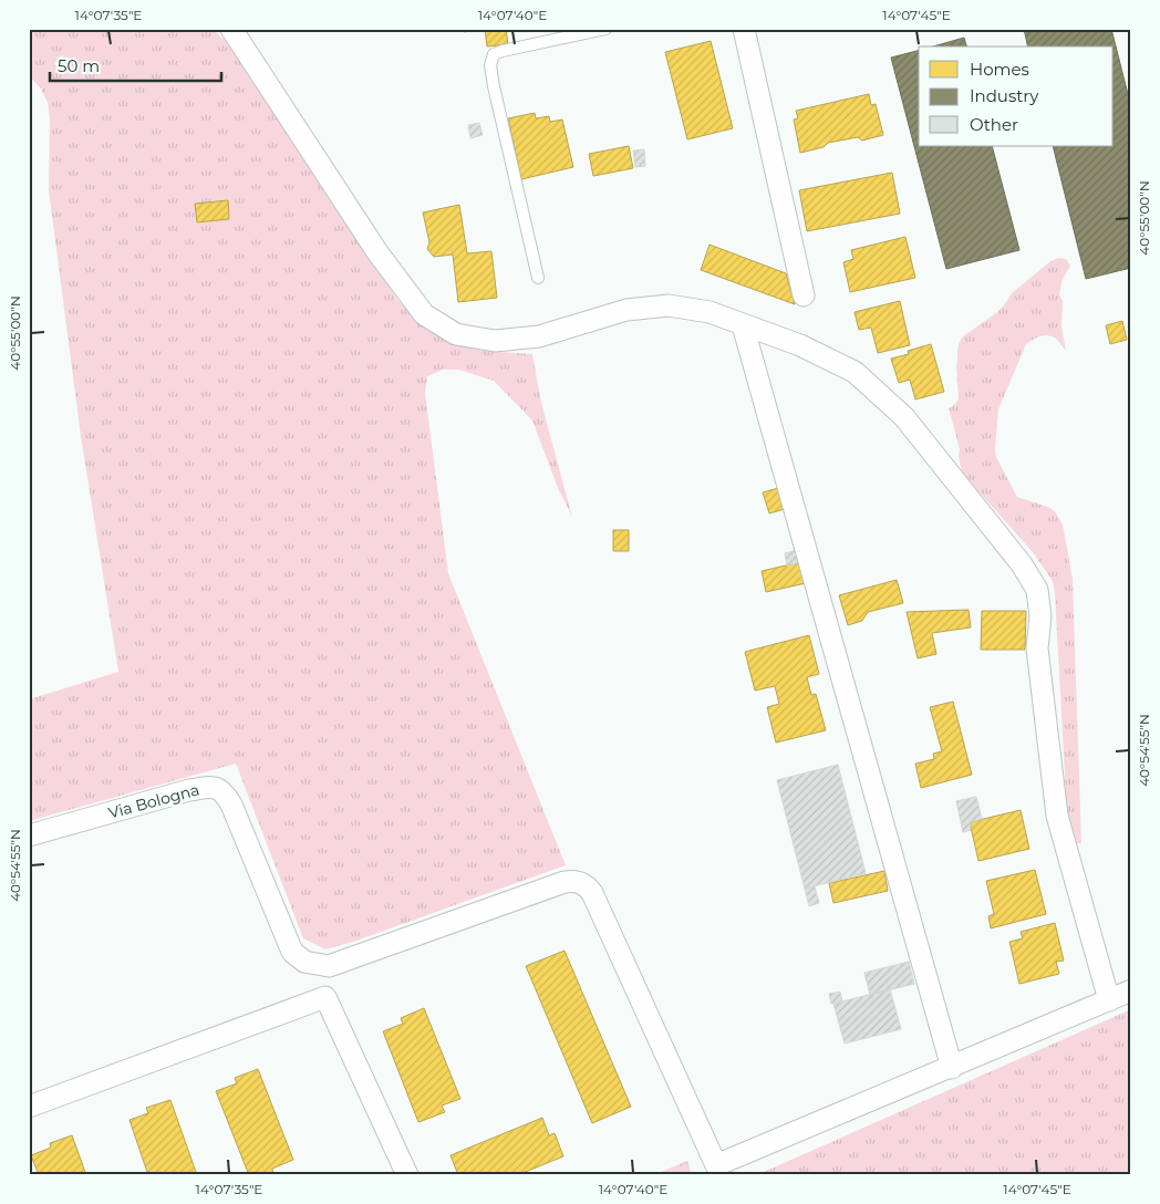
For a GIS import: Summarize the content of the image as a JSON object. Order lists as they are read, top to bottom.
{
  "streets": {
    "street": ["Via Bologna"]
  },
  "legend": ["Homes", "Industry", "Other"],
  "scale_bar": "50 m",
  "coordinates": [
    "14°07'35\"E",
    "14°07'40\"E",
    "14°07'45\"E",
    "40°55'00\"N",
    "40°54'55\"N"
  ]
}
